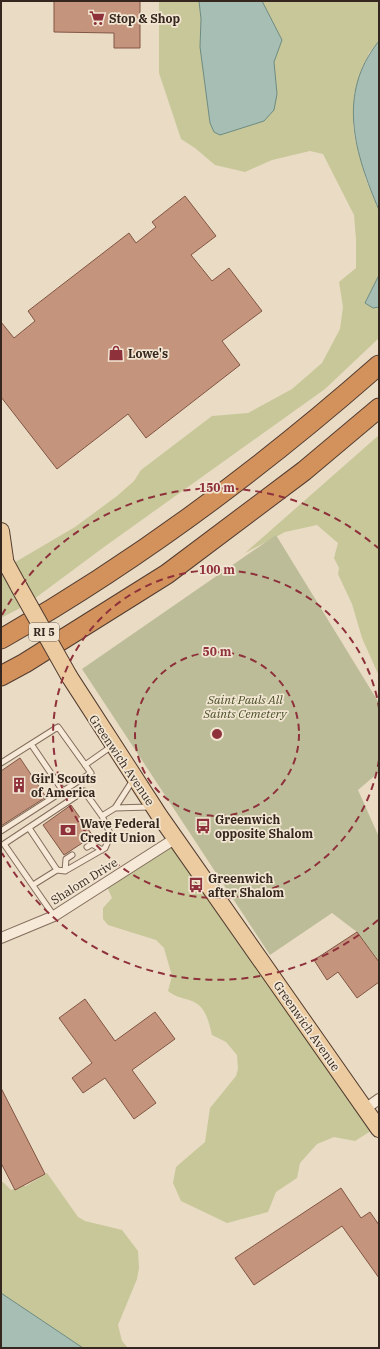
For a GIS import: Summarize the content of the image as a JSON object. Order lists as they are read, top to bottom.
{
  "streets": {
    "main road": ["RI 5", "Greenwich Avenue"],
    "street": ["Shalom Drive"]
  },
  "crossings": [
    ["RI 5", "Greenwich Avenue"],
    ["Greenwich Avenue", "Shalom Drive"]
  ],
  "parks": ["Saint Pauls All Saints Cemetery"],
  "places": {
    "supermarket": ["Stop & Shop"],
    "shop": ["Lowe's"],
    "building": ["Girl Scouts of America"],
    "bus stop": ["Greenwich opposite Shalom", "Greenwich after Shalom"],
    "bank": ["Wave Federal Credit Union"]
  },
  "rings": ["150 m", "100 m", "50 m"]
}
